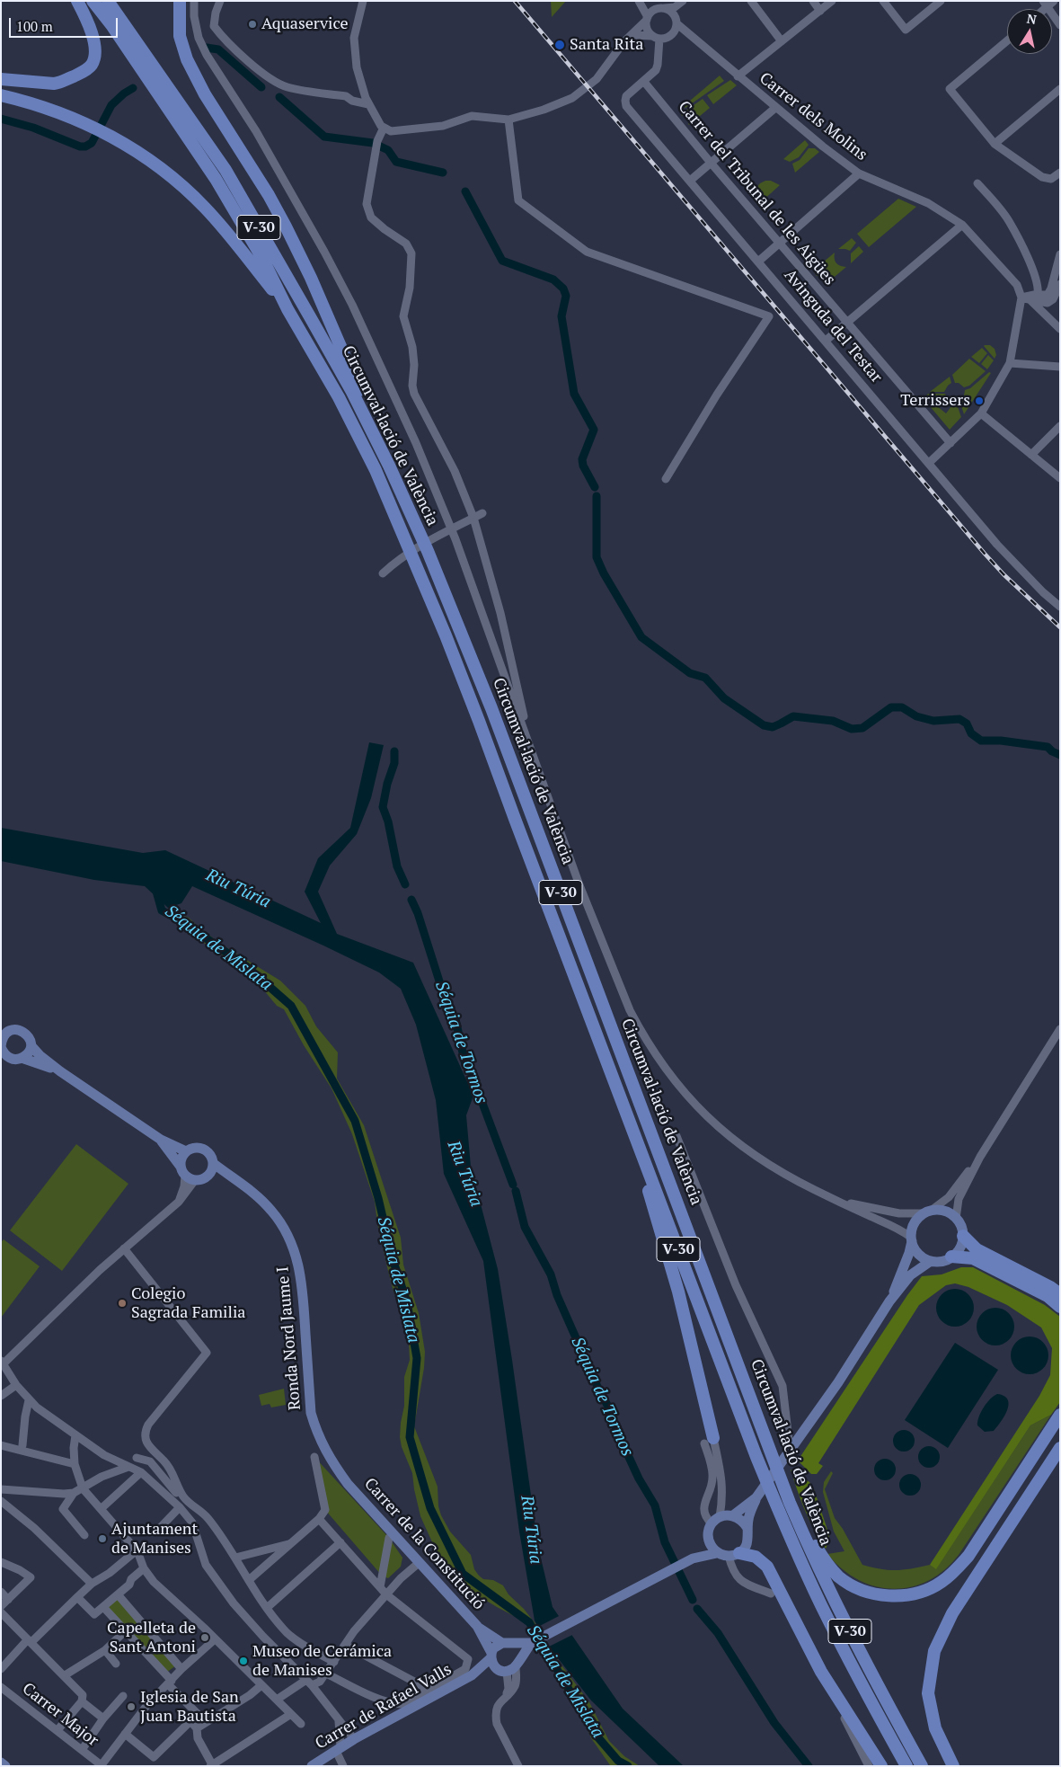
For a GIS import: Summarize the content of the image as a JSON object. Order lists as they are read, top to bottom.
{
  "streets": {
    "highway": ["V-30", "Circumval·lació de València"],
    "main road": ["Ronda Nord Jaume I", "Carrer de la Constitució", "Carrer de Rafael Valls"],
    "street": [
      "Carrer dels Molins",
      "Carrer del Tribunal de les Aigües",
      "Avinguda del Testar",
      "Carrer Major"
    ]
  },
  "crossings": [
    ["Carrer del Tribunal de les Aigües", "Avinguda del Testar"],
    ["Ronda Nord Jaume I", "Carrer de la Constitució"],
    ["Carrer de la Constitució", "Carrer de Rafael Valls"]
  ],
  "water": ["Riu Túria", "Séquia de Mislata", "Séquia de Tormos"],
  "places": [
    "Aquaservice",
    "Santa Rita",
    "Terrissers",
    "Colegio Sagrada Familia",
    "Ajuntament de Manises",
    "Capelleta de Sant Antoni",
    "Museo de Cerámica de Manises",
    "Iglesia de San Juan Bautista"
  ],
  "scale_bar": "100 m",
  "north": "top"
}
